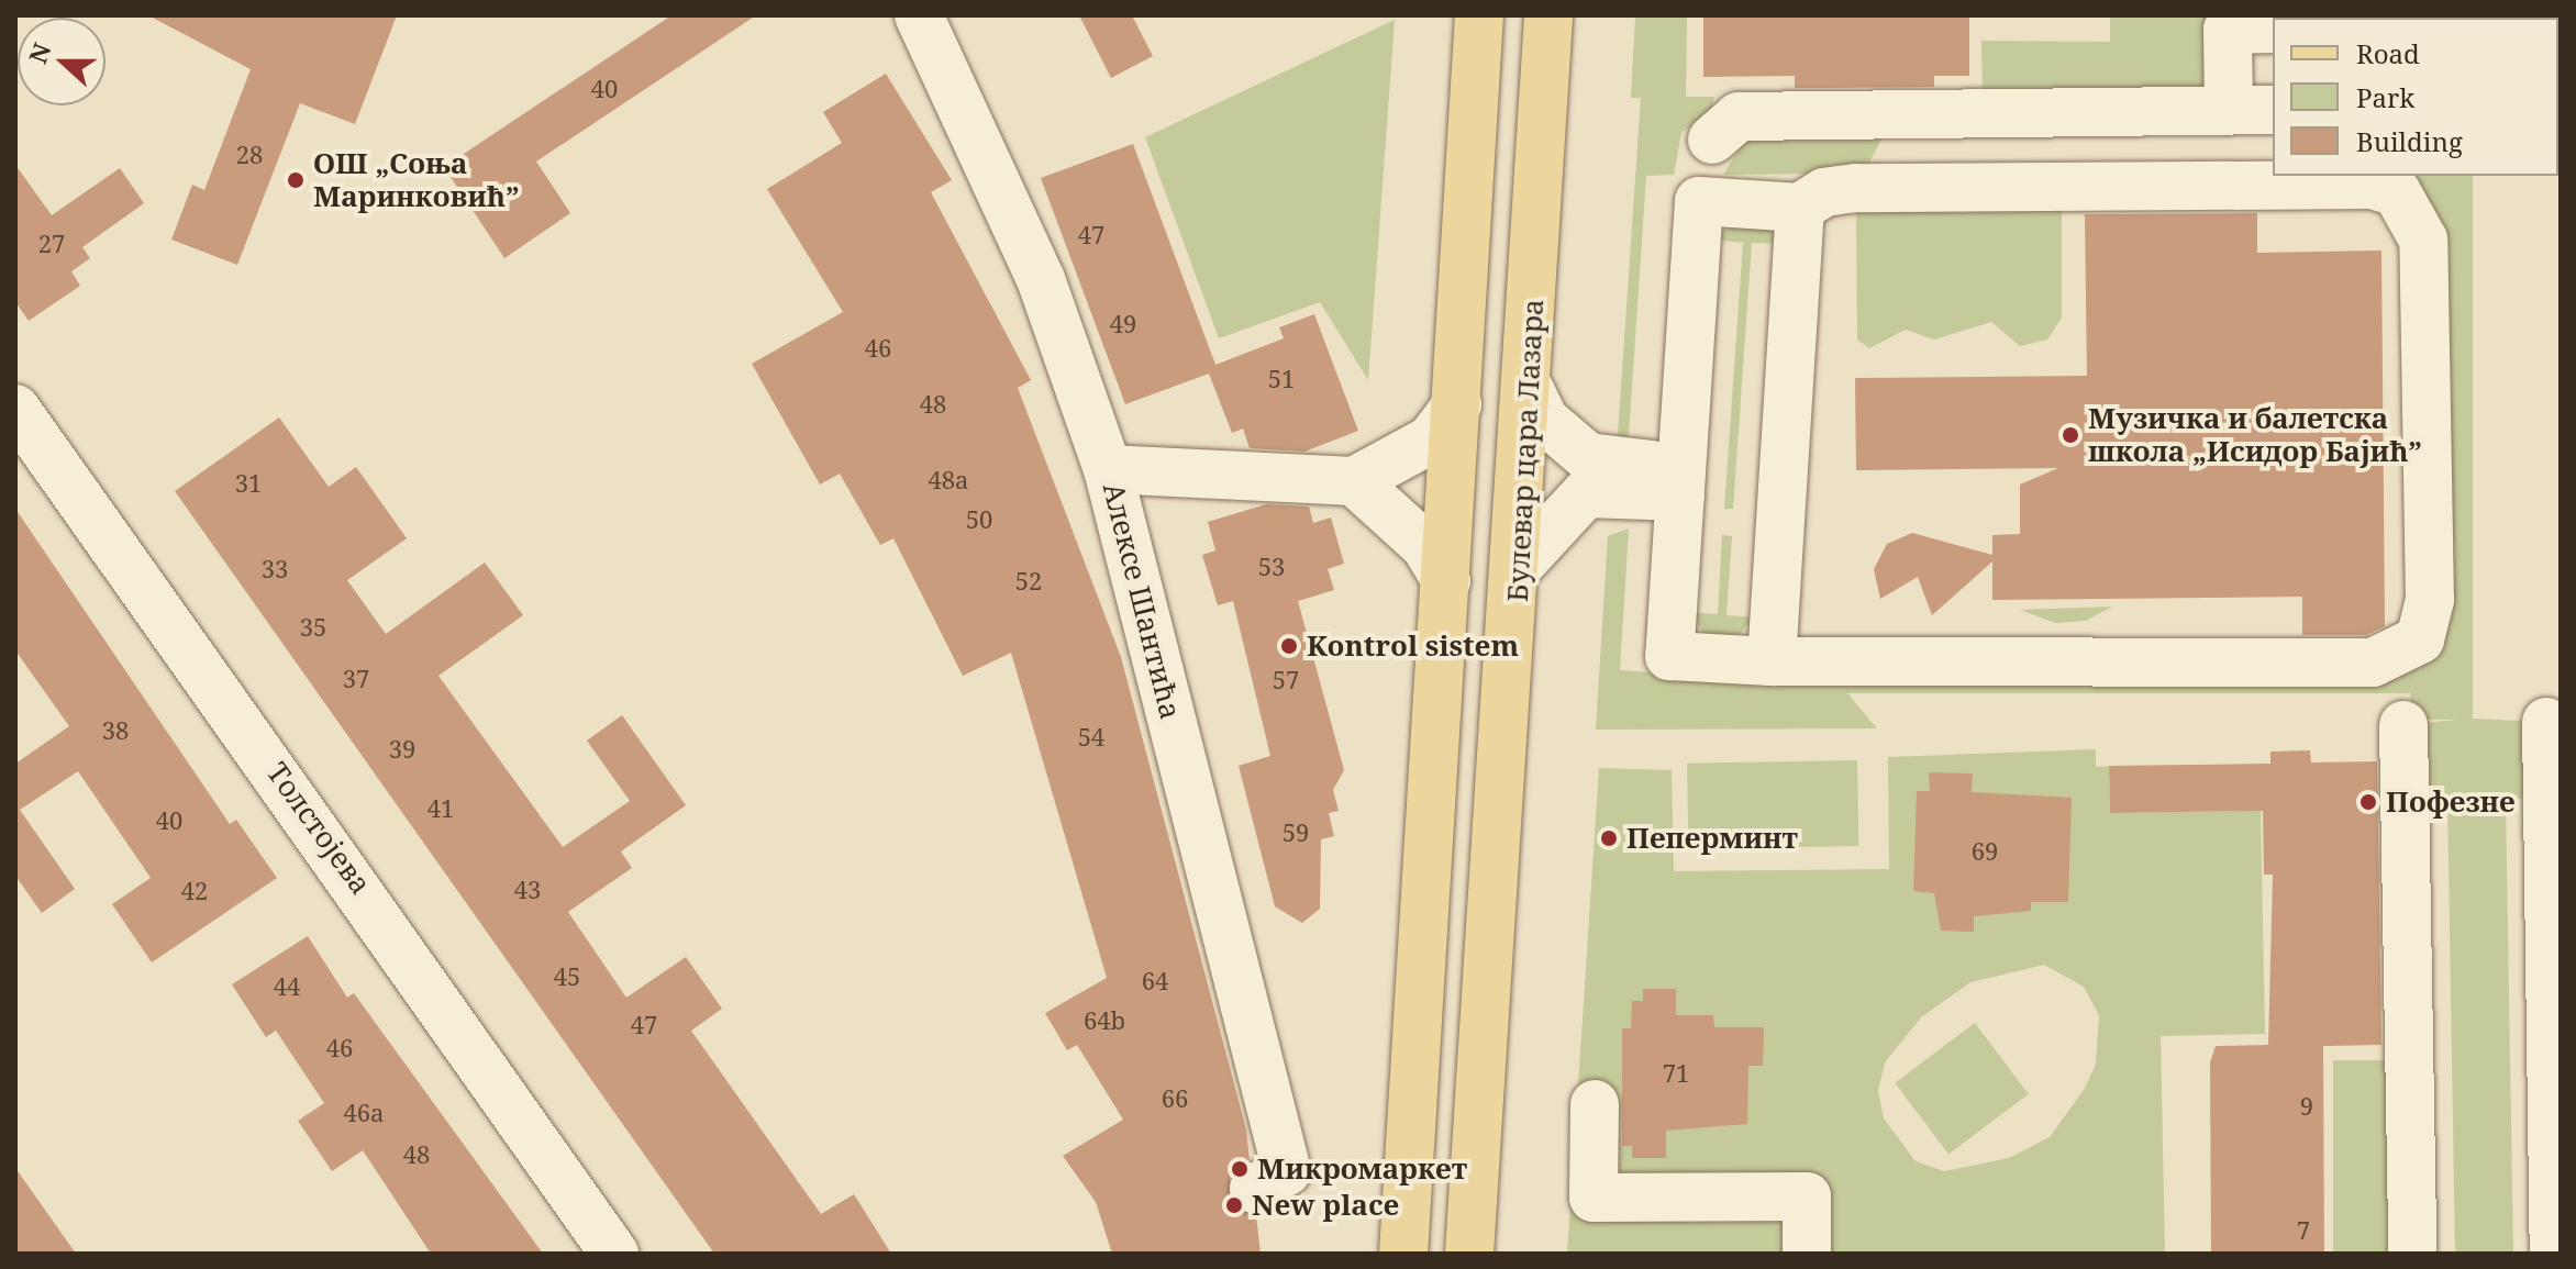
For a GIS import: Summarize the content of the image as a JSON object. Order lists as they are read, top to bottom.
{
  "streets": {
    "main road": ["Булевар цара Лазара"],
    "street": ["Алексе Шантића", "Толстојева"]
  },
  "places": [
    "ОШ „Соња Маринковић”",
    "Музичка и балетска школа „Исидор Бајић”",
    "Kontrol sistem",
    "Пофезне",
    "Пеперминт",
    "Микромаркет",
    "New place"
  ],
  "house_numbers": [
    "40",
    "28",
    "47",
    "27",
    "49",
    "46",
    "51",
    "48",
    "48a",
    "31",
    "50",
    "53",
    "33",
    "52",
    "35",
    "37",
    "57",
    "38",
    "54",
    "39",
    "41",
    "40",
    "59",
    "69",
    "43",
    "42",
    "45",
    "64",
    "44",
    "64b",
    "47",
    "46",
    "71",
    "66",
    "9",
    "46a",
    "48",
    "7"
  ],
  "legend": ["Road", "Park", "Building"],
  "north": "left"
}
